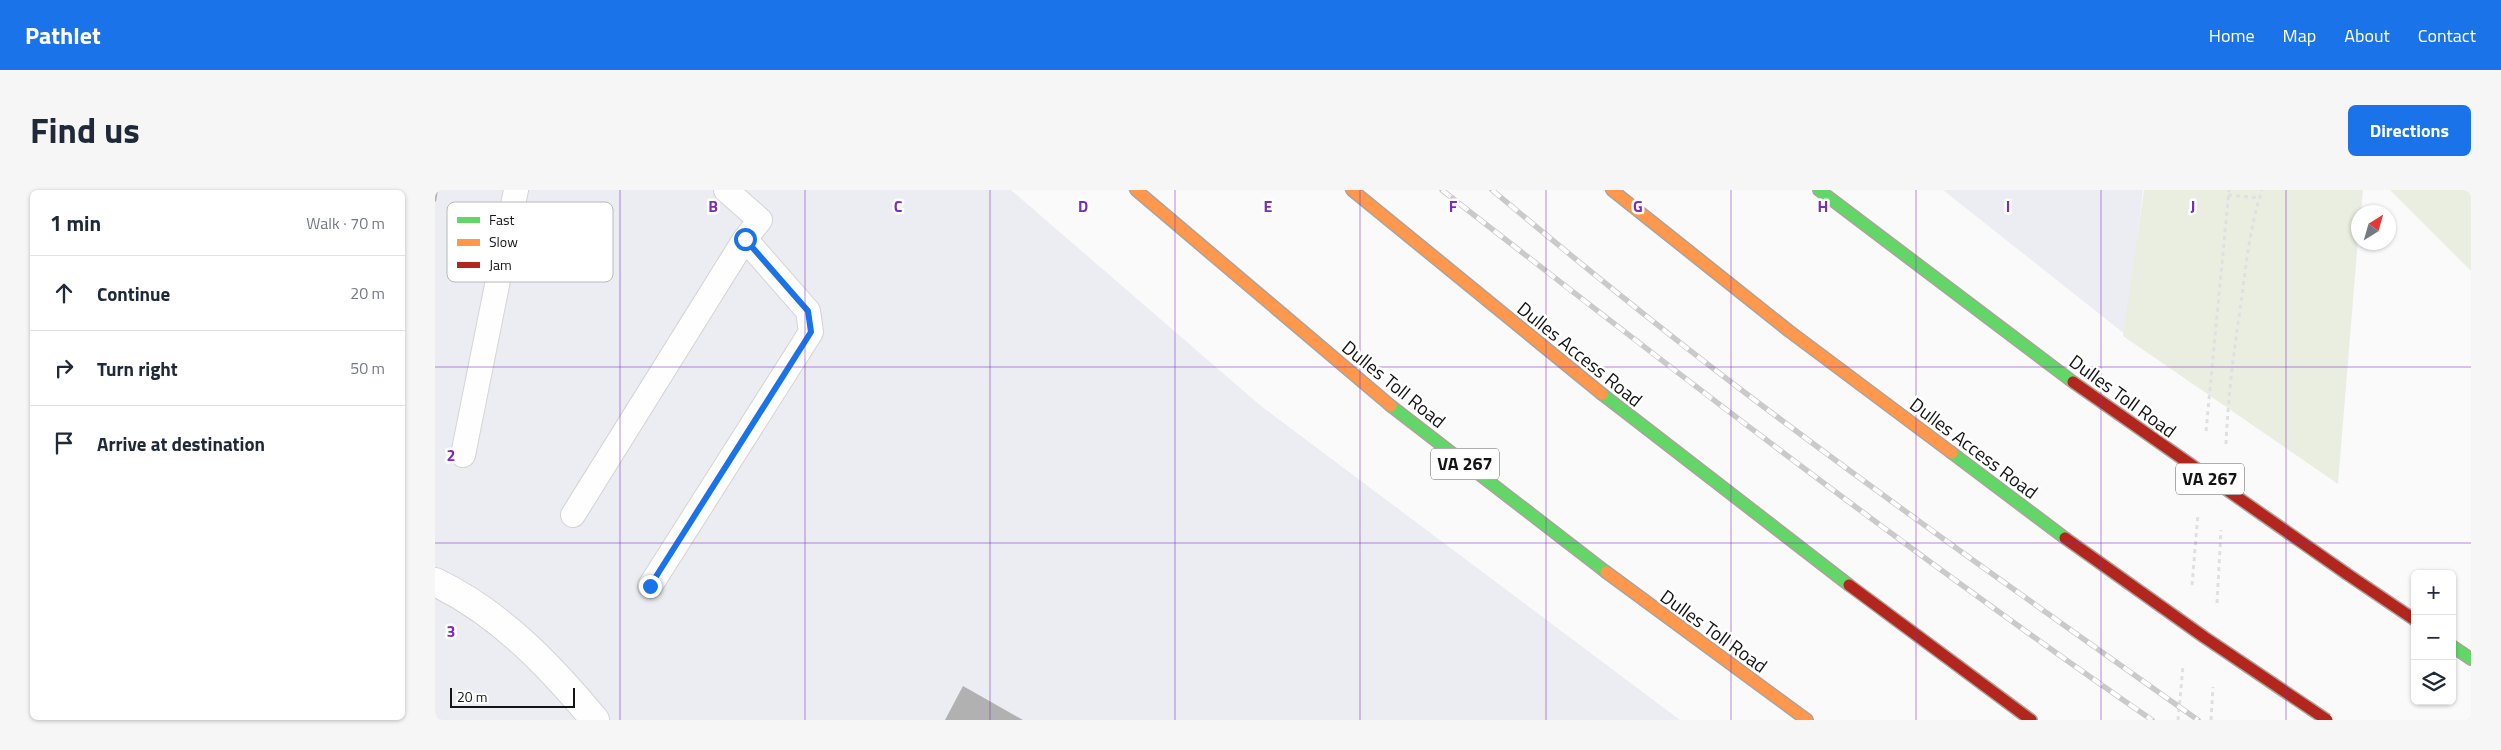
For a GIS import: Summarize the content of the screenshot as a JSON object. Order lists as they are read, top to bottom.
{
  "streets": {
    "highway": ["Dulles Access Road", "Dulles Toll Road", "VA 267"]
  },
  "legend": ["Fast", "Slow", "Jam"],
  "scale_bar": "20 m",
  "north": "top right",
  "page": {
    "header": "Pathlet",
    "nav": [
      "Home",
      "Map",
      "About",
      "Contact"
    ],
    "title": "Find us",
    "buttons": "Directions",
    "heading": ["1 min", "Walk · 70 m"],
    "list": [
      ["Continue", "20 m"],
      ["Turn right", "50 m"],
      "Arrive at destination"
    ],
    "map_buttons": ["+", "−"],
    "scale": "20 m"
  },
  "grid": {
    "columns": [
      "B",
      "C",
      "D",
      "E",
      "F",
      "G",
      "H",
      "I",
      "J"
    ],
    "rows": ["2", "3"]
  }
}
